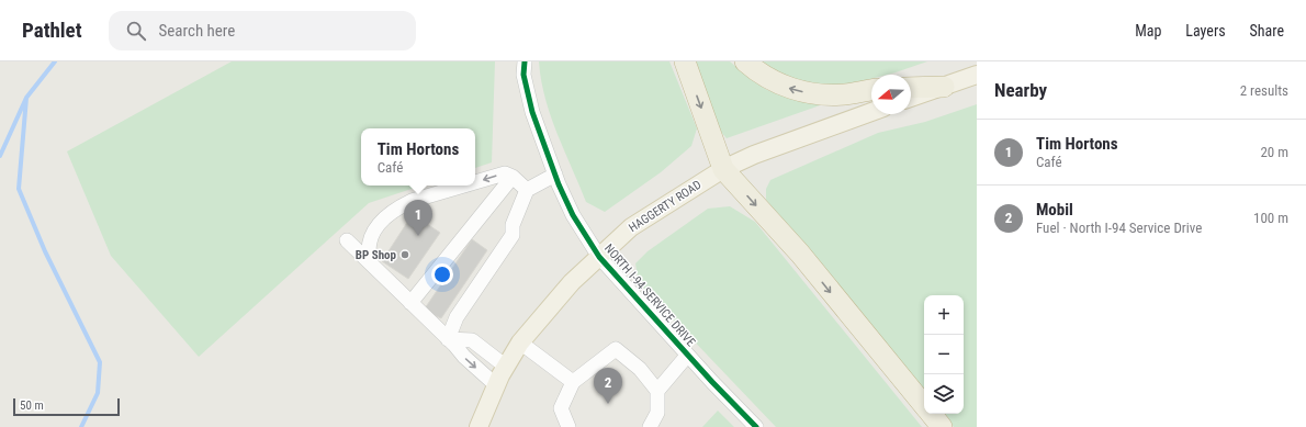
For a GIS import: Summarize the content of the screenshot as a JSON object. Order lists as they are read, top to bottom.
{
  "streets": {
    "main road": ["HAGGERTY ROAD"],
    "street": ["NORTH I-94 SERVICE DRIVE"]
  },
  "crossings": [
    ["HAGGERTY ROAD", "NORTH I-94 SERVICE DRIVE"]
  ],
  "places": ["BP Shop"],
  "scale_bar": "50 m",
  "north": "left",
  "page": {
    "header": "Pathlet",
    "search": "Search here",
    "nav": ["Map", "Layers", "Share"],
    "heading": ["Nearby", "2 results"],
    "list": [
      {
        "mark": "1",
        "name": "Tim Hortons",
        "note": "Café",
        "value": "20 m"
      },
      {
        "mark": "2",
        "name": "Mobil",
        "note": "Fuel · North I-94 Service Drive",
        "value": "100 m"
      }
    ],
    "popup": ["Tim Hortons", "Café"],
    "pins": ["1", "2"],
    "map_buttons": ["+", "−"],
    "scale": "50 m"
  }
}
